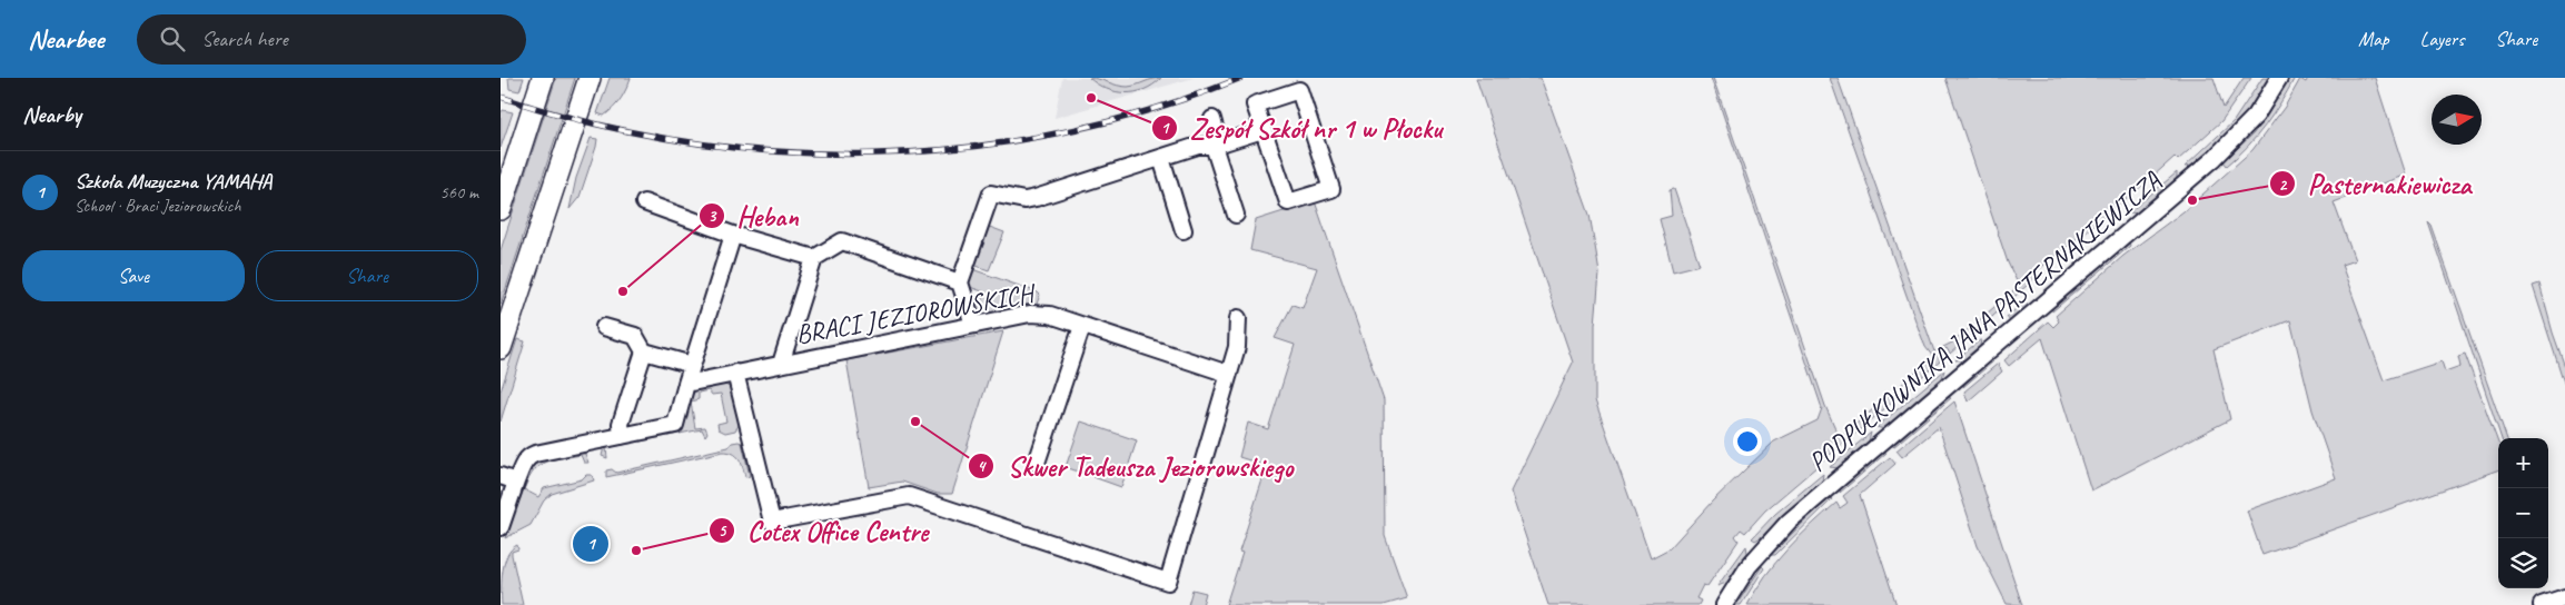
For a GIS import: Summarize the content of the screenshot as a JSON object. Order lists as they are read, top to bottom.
{
  "streets": {
    "street": ["BRACI JEZIOROWSKICH", "PODPUŁKOWNIKA JANA PASTERNAKIEWICZA"]
  },
  "places": [
    "Zespół Szkół nr 1 w Płocku",
    "Pasternakiewicza",
    "Heban",
    "Skwer Tadeusza Jeziorowskiego",
    "Cotex Office Centre"
  ],
  "north": "right",
  "page": {
    "header": "Nearbee",
    "search": "Search here",
    "nav": ["Map", "Layers", "Share"],
    "heading": "Nearby",
    "list": [
      {
        "mark": "1",
        "name": "Szkoła Muzyczna YAMAHA",
        "note": "School · Braci Jeziorowskich",
        "value": "560 m"
      }
    ],
    "buttons": ["Save", "Share"],
    "map_buttons": ["+", "−"],
    "pins": "1"
  }
}
